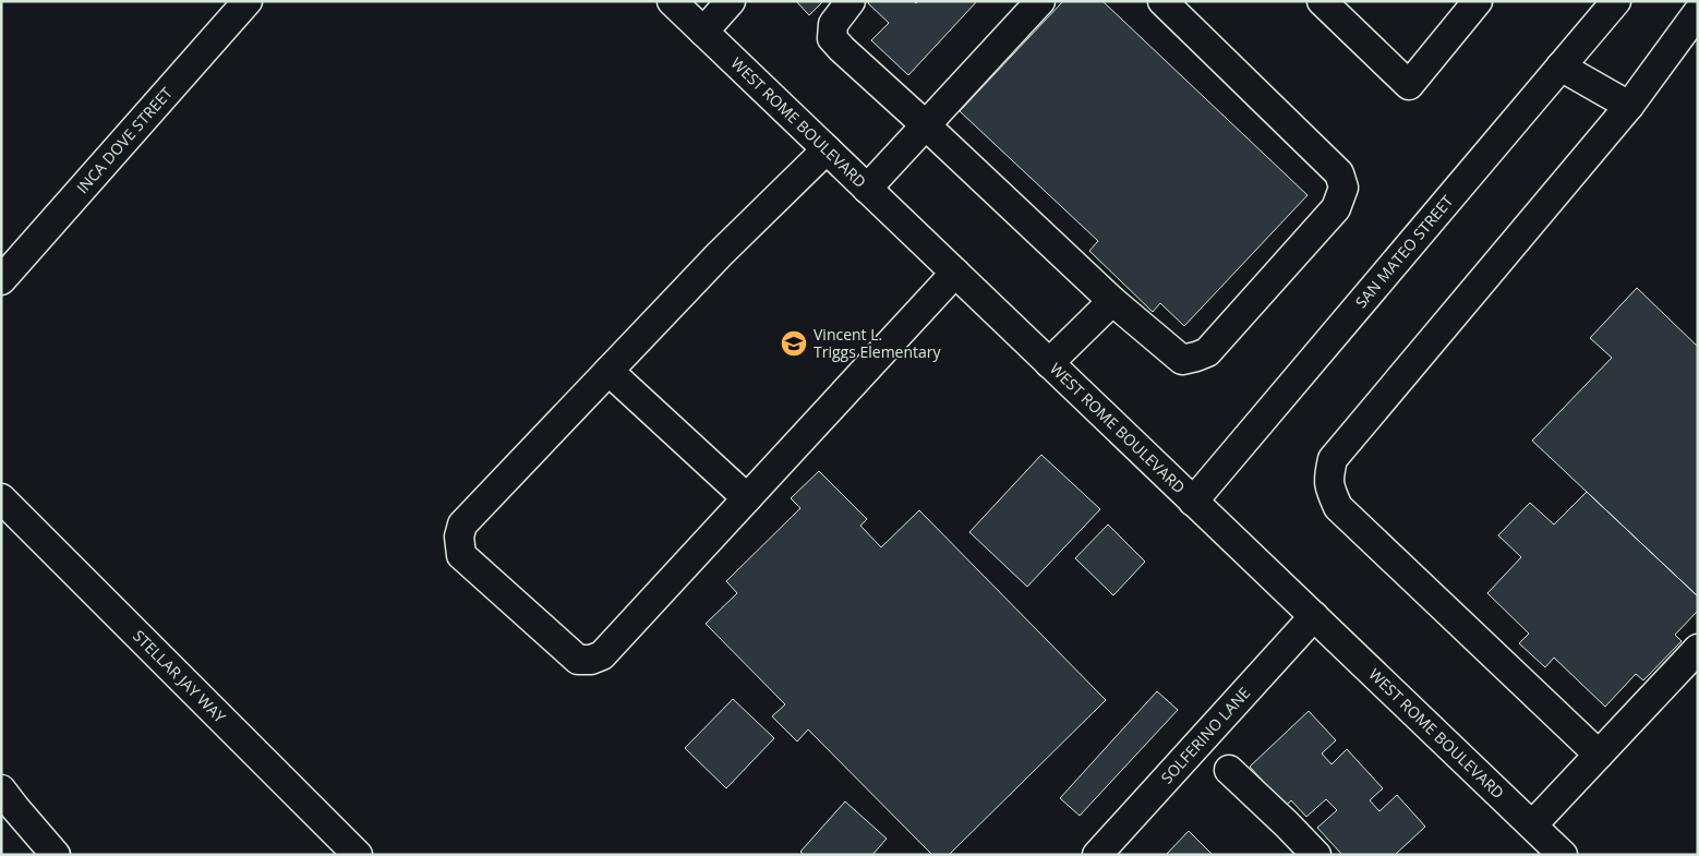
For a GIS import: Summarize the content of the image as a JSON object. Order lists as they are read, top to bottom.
{
  "streets": {
    "street": [
      "WEST ROME BOULEVARD",
      "INCA DOVE STREET",
      "SAN MATEO STREET",
      "STELLAR JAY WAY",
      "SOLFERINO LANE"
    ]
  },
  "crossings": [
    ["WEST ROME BOULEVARD", "SAN MATEO STREET"],
    ["WEST ROME BOULEVARD", "SOLFERINO LANE"]
  ],
  "places": {
    "school or university": ["Vincent L. Triggs Elementary"]
  }
}
